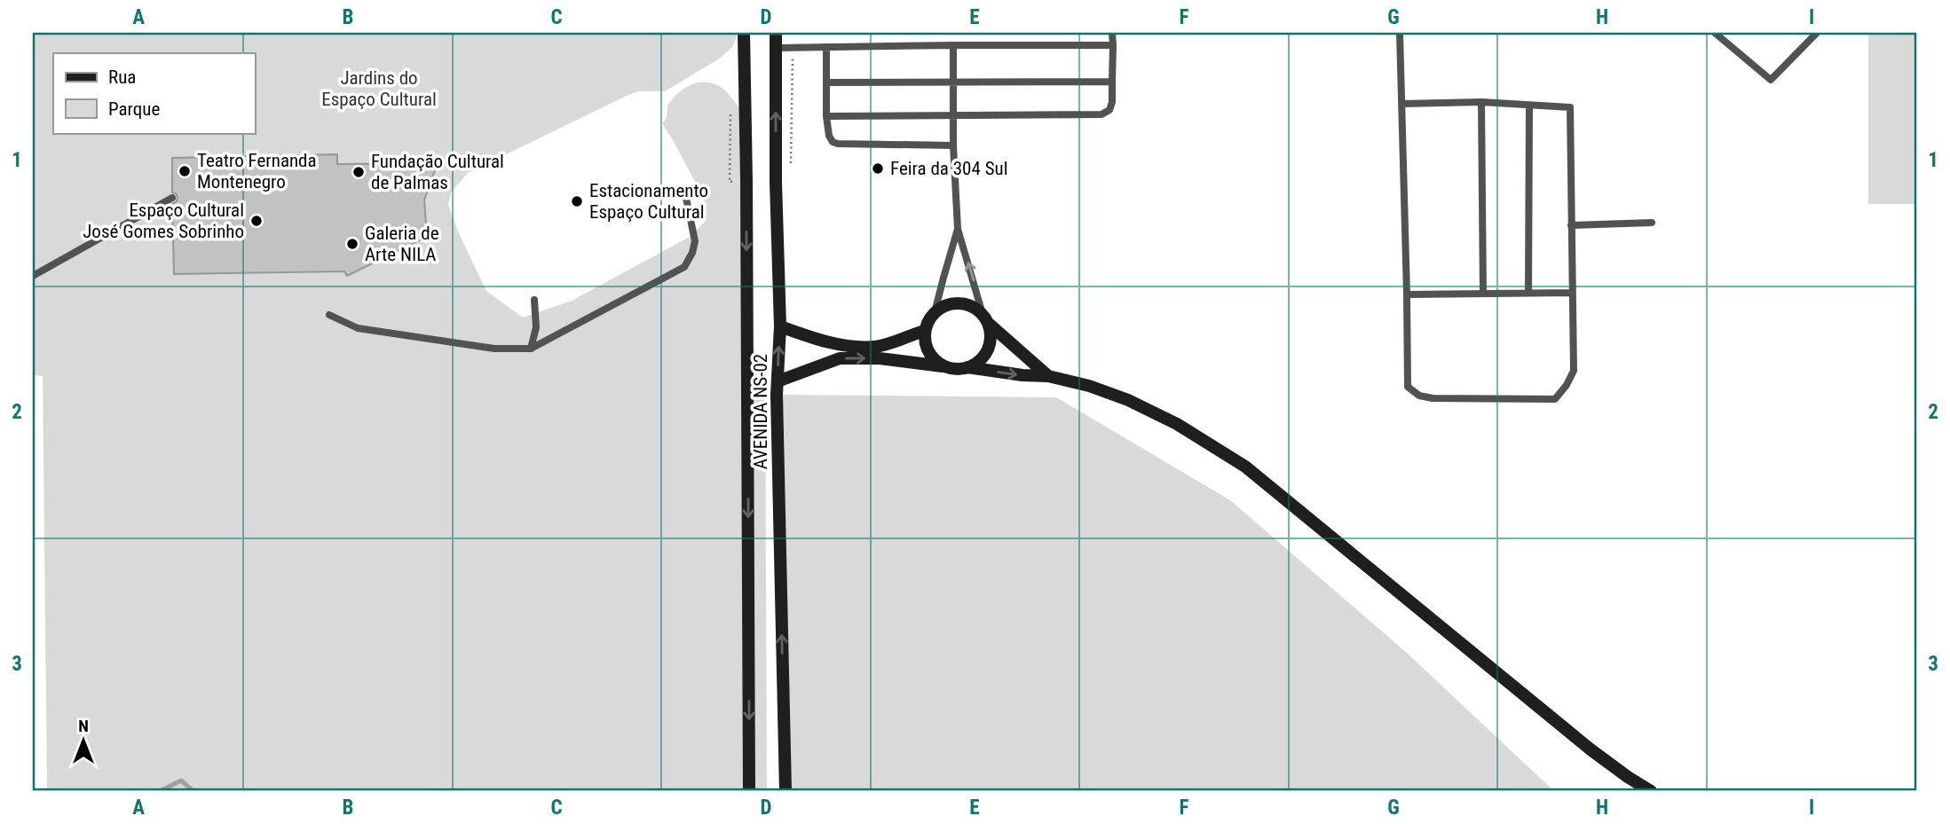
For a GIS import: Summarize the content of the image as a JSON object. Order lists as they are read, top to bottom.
{
  "streets": {
    "street": ["AVENIDA NS-02"]
  },
  "parks": ["Jardins do Espaço Cultural"],
  "places": [
    "Feira da 304 Sul",
    "Teatro Fernanda Montenegro",
    "Fundação Cultural de Palmas",
    "Estacionamento Espaço Cultural",
    "Espaço Cultural José Gomes Sobrinho",
    "Galeria de Arte NILA"
  ],
  "legend": ["Rua", "Parque"],
  "north": "top",
  "grid": {
    "columns": [
      "A",
      "B",
      "C",
      "D",
      "E",
      "F",
      "G",
      "H",
      "I"
    ],
    "rows": ["1", "2", "3"]
  }
}
